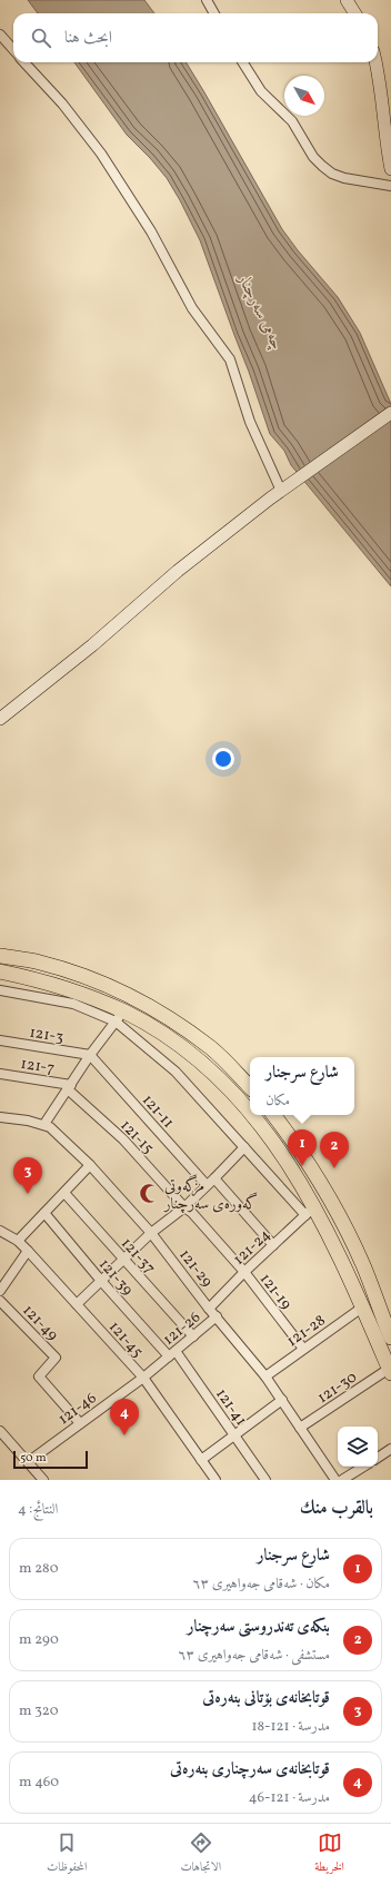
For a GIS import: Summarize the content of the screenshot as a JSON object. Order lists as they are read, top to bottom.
{
  "streets": {
    "street": [
      "121-3",
      "121-7",
      "121-11",
      "121-15",
      "121-24",
      "121-37",
      "121-29",
      "121-39",
      "121-19",
      "121-49",
      "121-26",
      "121-28",
      "121-45",
      "121-30",
      "121-41",
      "121-46"
    ]
  },
  "crossings": [
    ["121-3", "121-11"],
    ["121-7", "121-15"],
    ["121-11", "121-24"],
    ["121-15", "121-24"],
    ["121-15", "121-19"],
    ["121-24", "121-29"],
    ["121-24", "121-19"],
    ["121-37", "121-26"],
    ["121-29", "121-26"],
    ["121-29", "121-28"],
    ["121-29", "121-30"],
    ["121-39", "121-26"],
    ["121-39", "121-41"],
    ["121-19", "121-28"],
    ["121-49", "121-46"],
    ["121-26", "121-45"],
    ["121-26", "121-41"],
    ["121-26", "121-46"],
    ["121-45", "121-46"]
  ],
  "water": ["چەمی سەرچنار"],
  "places": {
    "mosque": ["مزگەوتی گەورەی سەرچنار"]
  },
  "scale_bar": "50 m",
  "north": "bottom right",
  "page": {
    "search": "ابحث هنا",
    "popup": ["شارع سرجنار", "مكان"],
    "pins": [
      "1",
      "2",
      "3",
      "4"
    ],
    "scale": "50 m",
    "heading": ["بالقرب منك", "النتائج: 4"],
    "list": [
      {
        "mark": "1",
        "name": "شارع سرجنار",
        "note": "مكان · شەقامی جەواهیری ٦٣",
        "value": "280 m"
      },
      {
        "mark": "2",
        "name": "بنکەی تەندروستی سەرچنار",
        "note": "مستشفى · شەقامی جەواهیری ٦٣",
        "value": "290 m"
      },
      {
        "mark": "3",
        "name": "قوتابخانەی بۆتانی بنەرەتی",
        "note": "مدرسة · 121-18",
        "value": "320 m"
      },
      {
        "mark": "4",
        "name": "قوتابخانەی سەرچناری بنەرەتی",
        "note": "مدرسة · 121-46",
        "value": "460 m"
      }
    ],
    "nav": ["الخريطة", "الاتجاهات", "المحفوظات"]
  }
}
